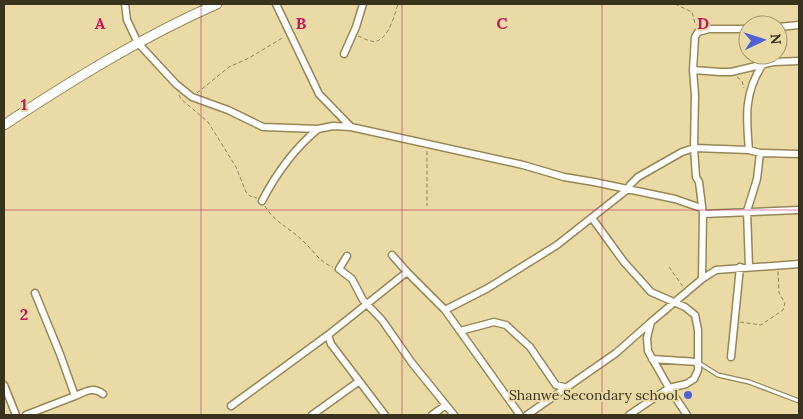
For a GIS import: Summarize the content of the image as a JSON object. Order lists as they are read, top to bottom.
{
  "places": ["Shanwe Secondary school"],
  "north": "right",
  "grid": {
    "columns": [
      "A",
      "B",
      "C",
      "D"
    ],
    "rows": ["1", "2"]
  }
}
